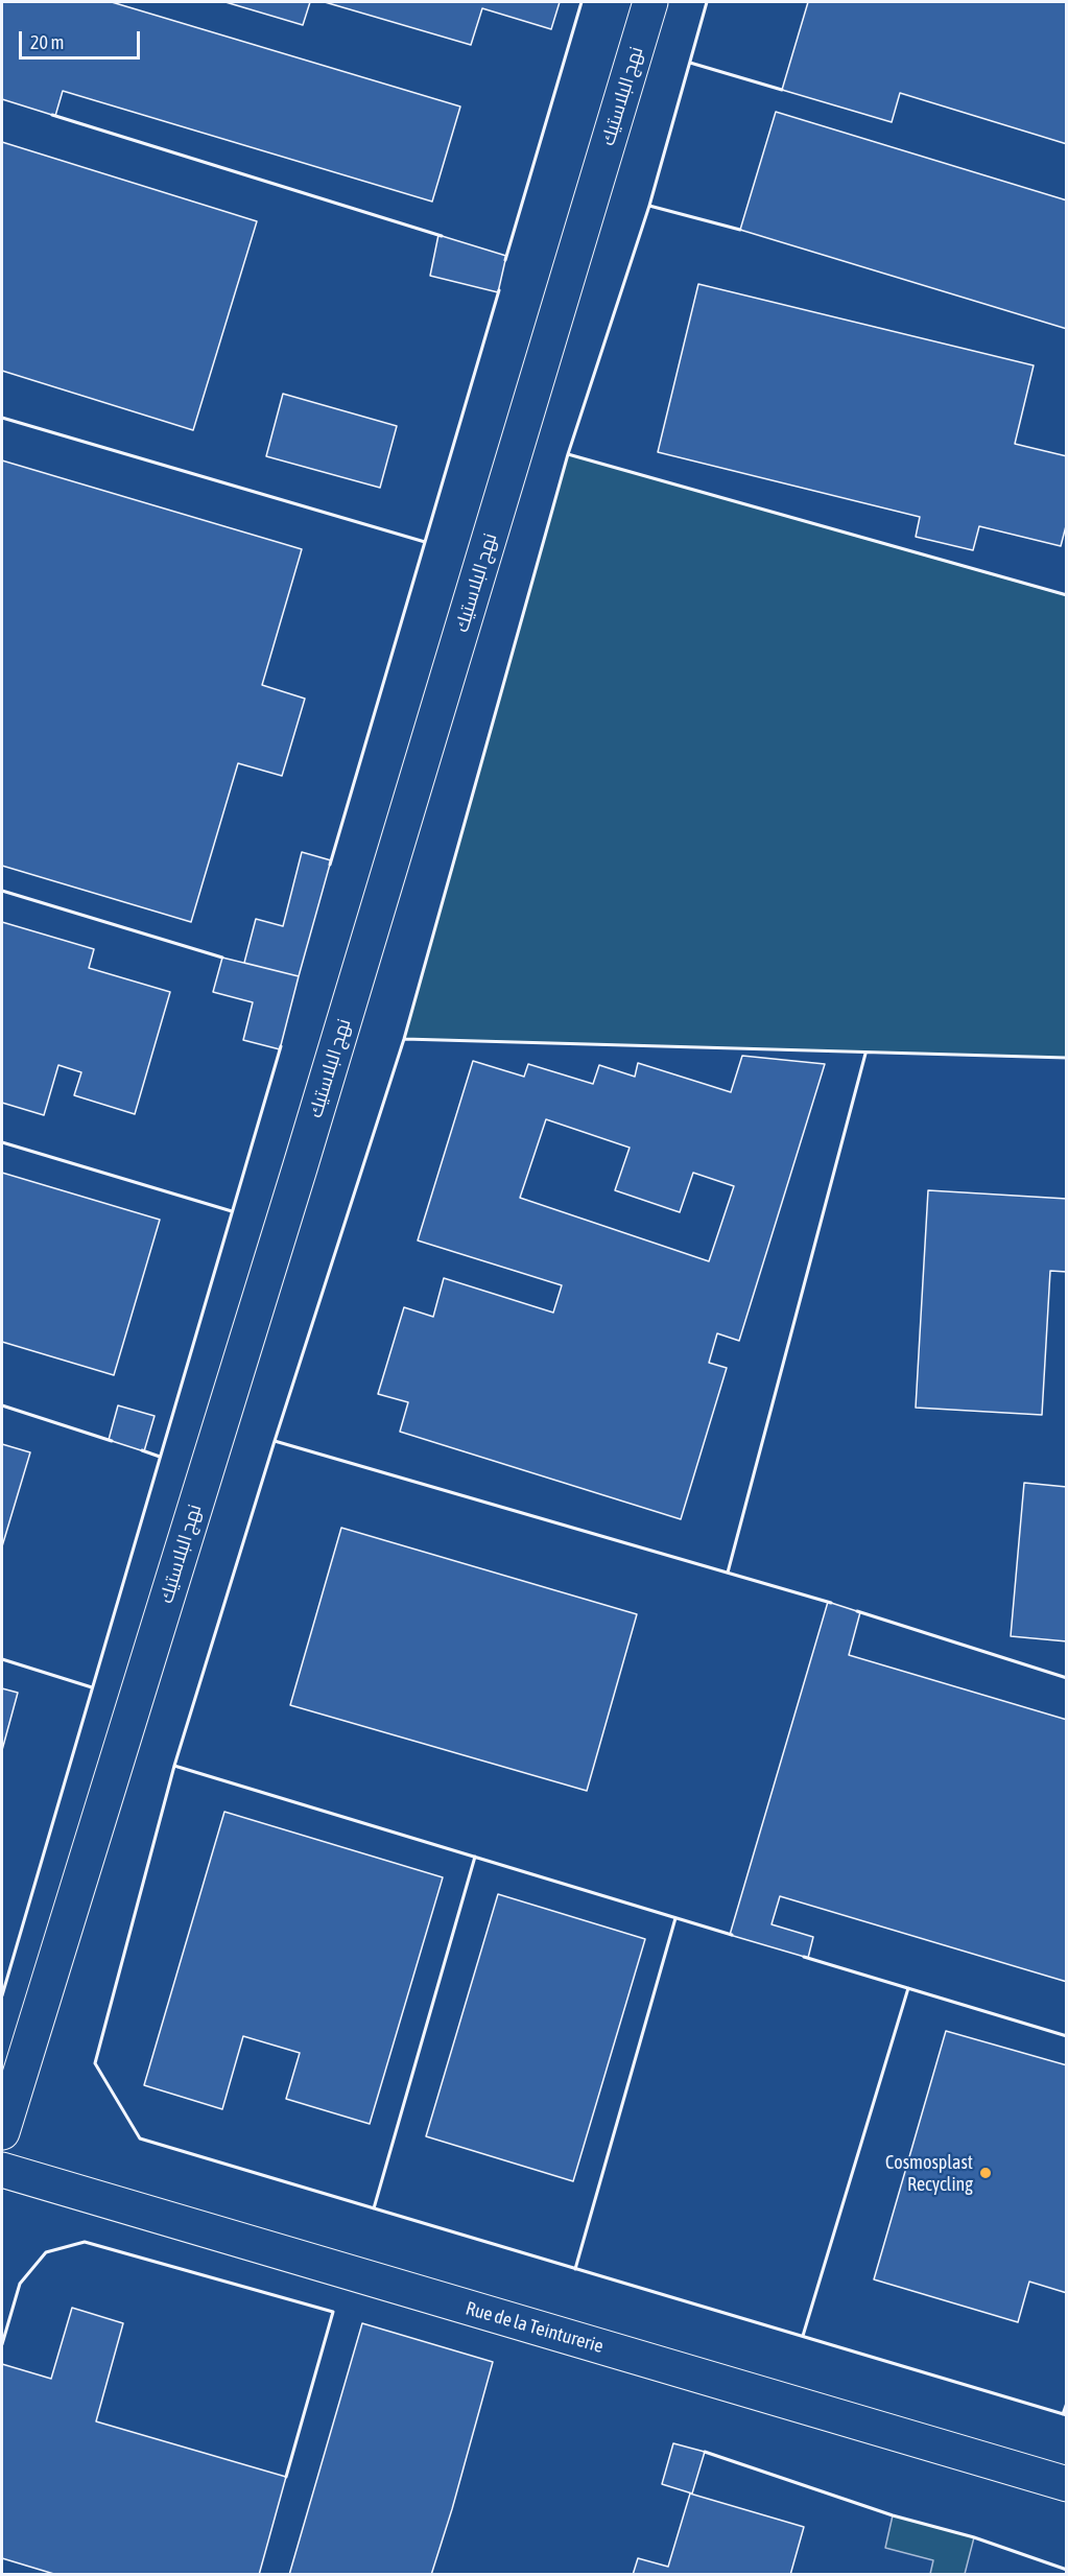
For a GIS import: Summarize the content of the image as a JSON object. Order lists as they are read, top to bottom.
{
  "streets": {
    "street": ["نهج البلاستيك", "Rue de la Teinturerie"]
  },
  "places": ["Cosmosplast Recycling"],
  "scale_bar": "20 m"
}
